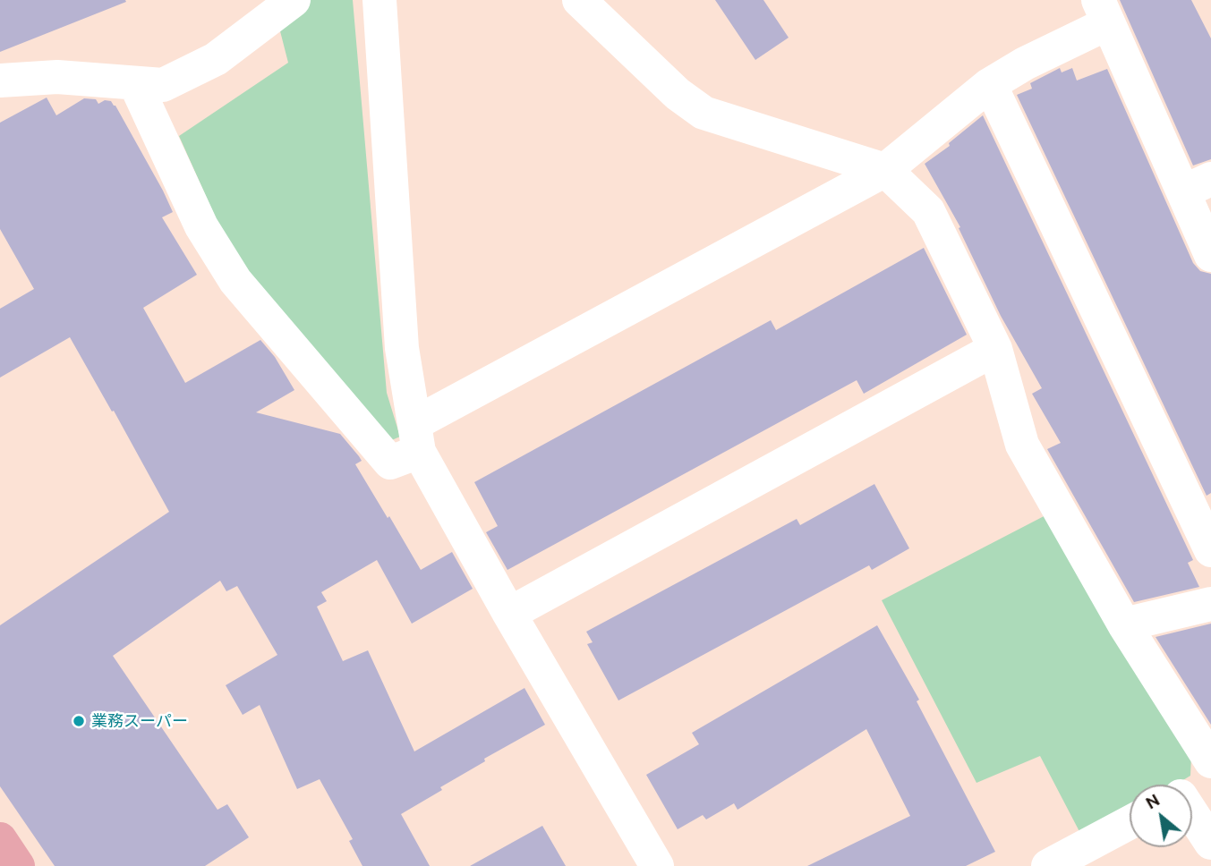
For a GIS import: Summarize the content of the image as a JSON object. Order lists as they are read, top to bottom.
{
  "places": ["業務スーパー"],
  "north": "top left"
}
